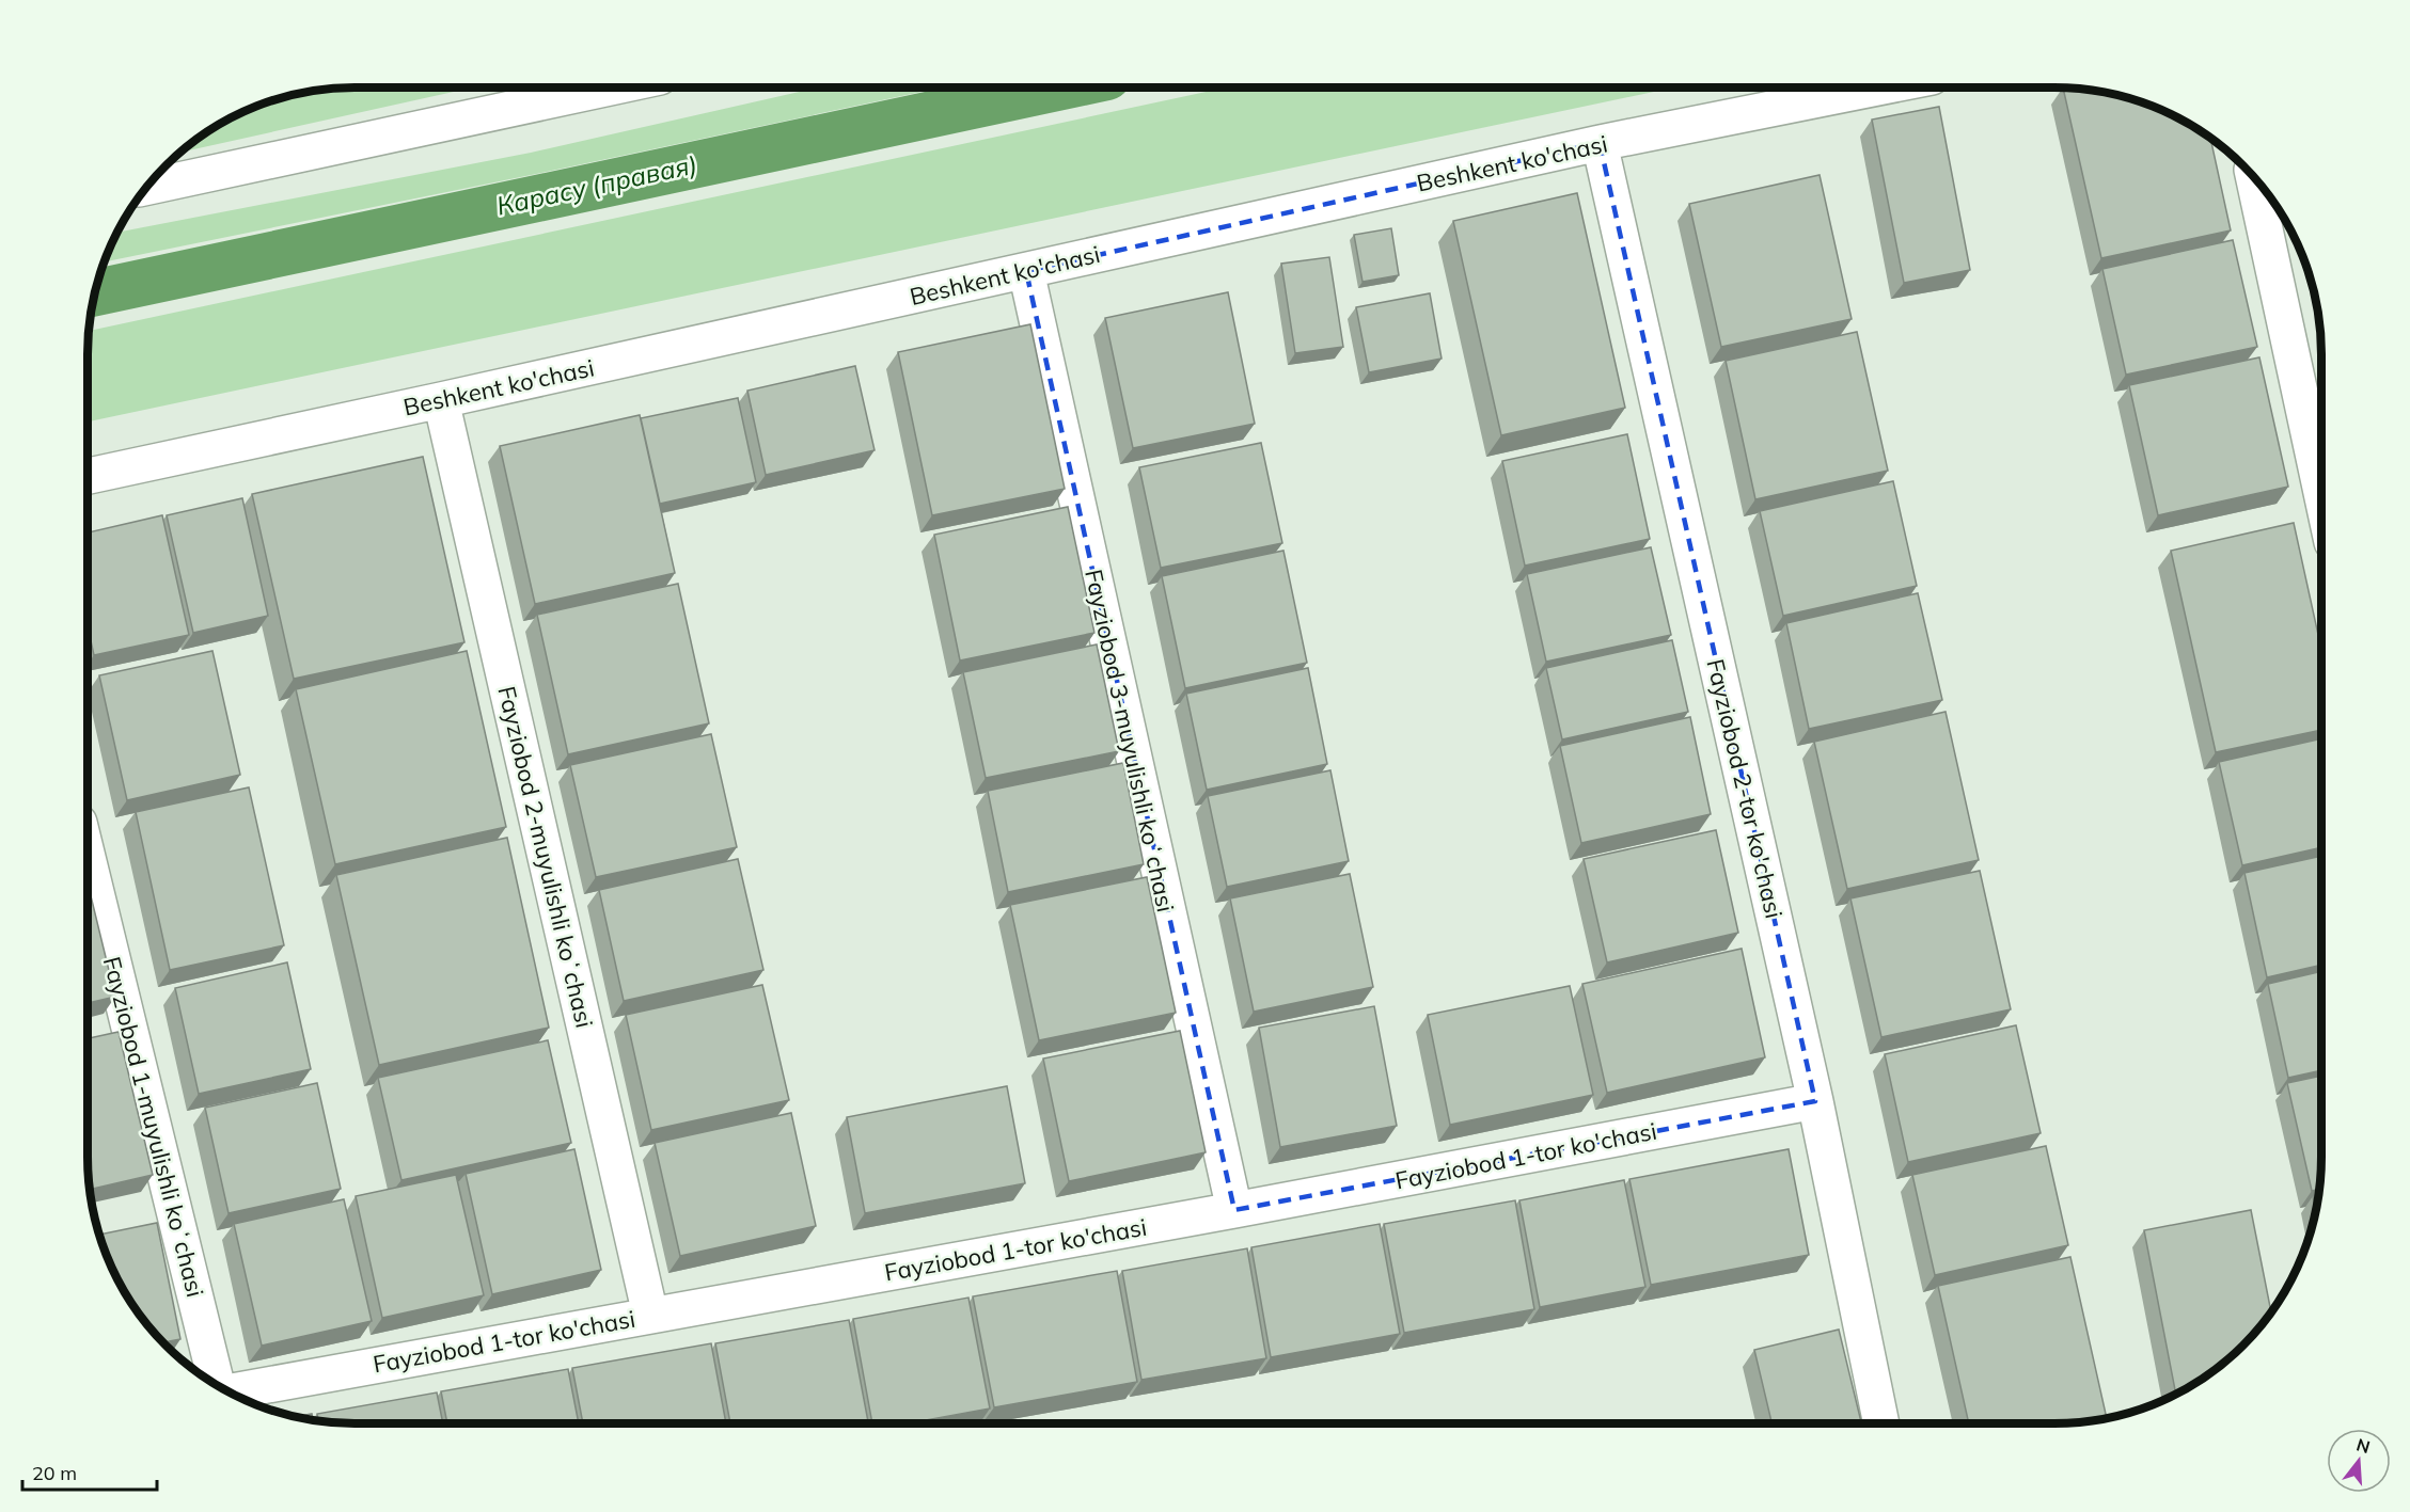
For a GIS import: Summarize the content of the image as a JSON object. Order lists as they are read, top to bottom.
{
  "streets": {
    "street": [
      "Beshkent ko'chasi",
      "Fayziobod 3-muyulishli koʻchasi",
      "Fayziobod 2-tor ko'chasi",
      "Fayziobod 2-muyulishli koʻchasi",
      "Fayziobod 1-muyulishli koʻchasi",
      "Fayziobod 1-tor ko'chasi"
    ]
  },
  "crossings": [
    ["Beshkent ko'chasi", "Fayziobod 3-muyulishli koʻchasi"],
    ["Beshkent ko'chasi", "Fayziobod 2-tor ko'chasi"],
    ["Beshkent ko'chasi", "Fayziobod 2-muyulishli koʻchasi"],
    ["Fayziobod 3-muyulishli koʻchasi", "Fayziobod 1-tor ko'chasi"],
    ["Fayziobod 2-tor ko'chasi", "Fayziobod 1-tor ko'chasi"],
    ["Fayziobod 2-muyulishli koʻchasi", "Fayziobod 1-tor ko'chasi"]
  ],
  "water": ["Карасу (правая)"],
  "scale_bar": "20 m",
  "north": "top"
}
